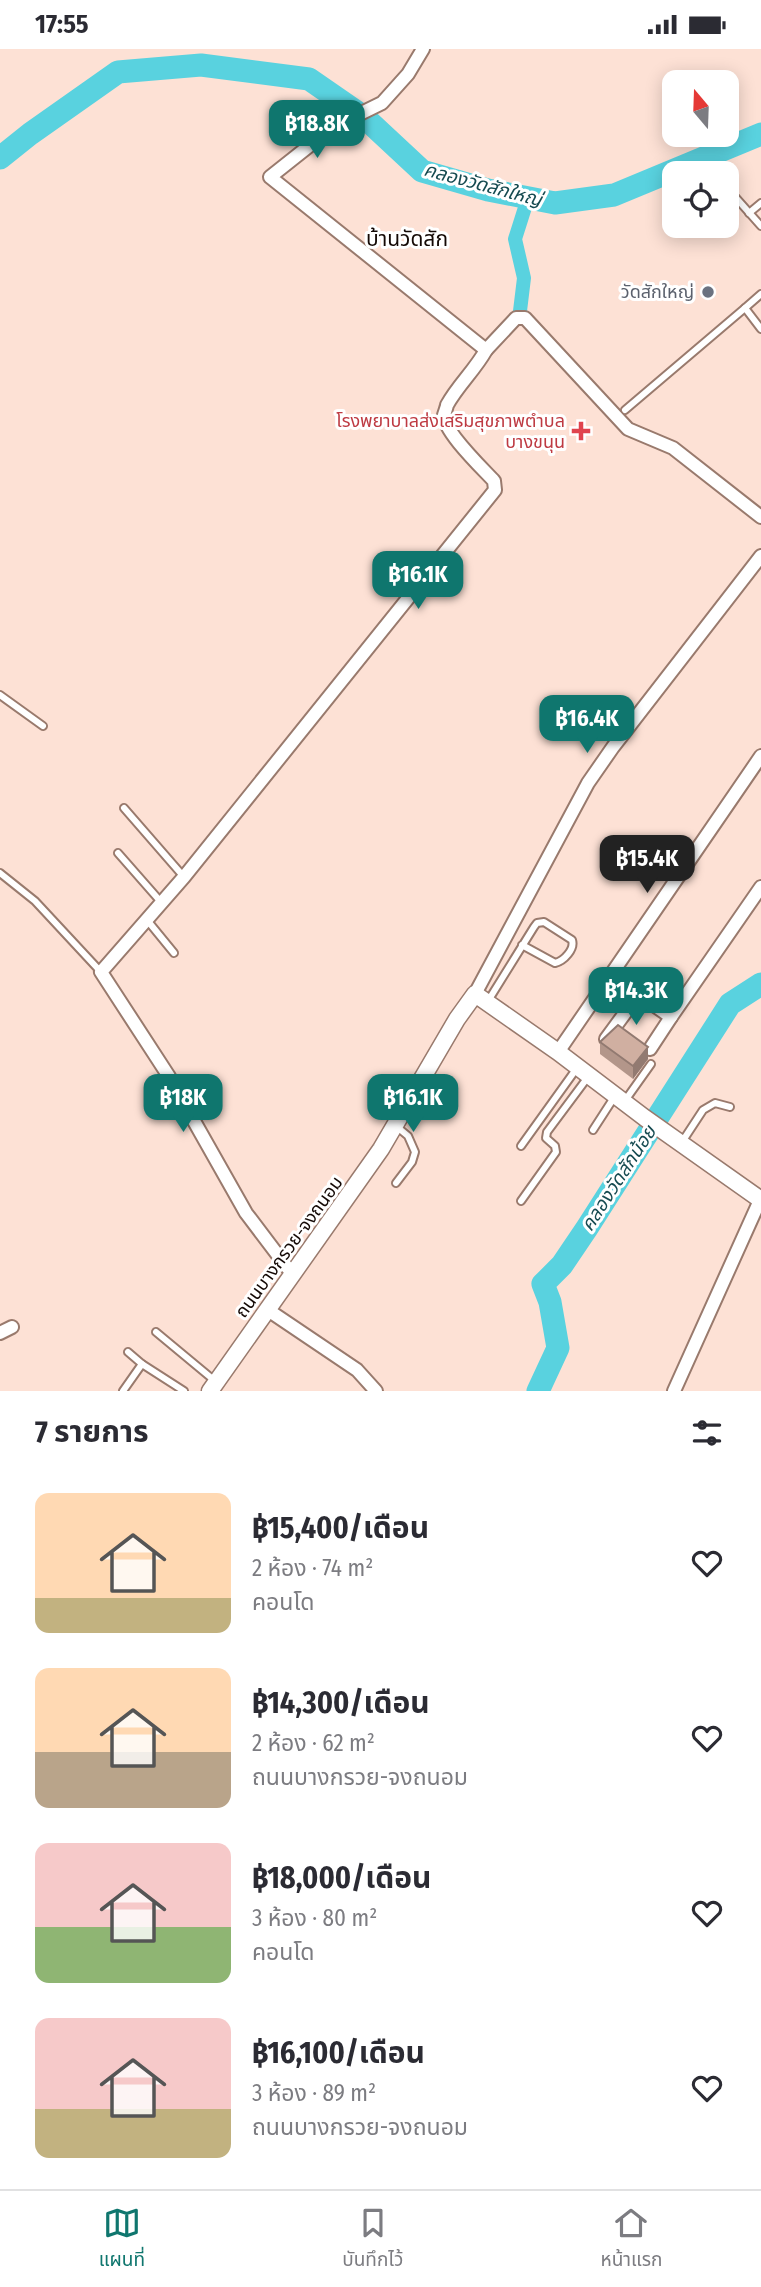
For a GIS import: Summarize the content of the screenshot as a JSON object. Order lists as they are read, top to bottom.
{
  "streets": {
    "street": ["ถนนบางกรวย-จงถนอม"]
  },
  "districts": ["บ้านวัดสัก"],
  "water": ["คลองวัดสักใหญ่", "คลองวัดสักน้อย"],
  "places": {
    "other": ["วัดสักใหญ่"],
    "health": ["โรงพยาบาลส่งเสริมสุขภาพตำบล บางขนุน"]
  },
  "north": "top",
  "page": {
    "status": "17:55",
    "price": [
      "฿18.8K",
      "฿16.1K",
      "฿16.4K",
      "฿15.4K",
      "฿14.3K",
      "฿18K",
      "฿16.1K"
    ],
    "heading": "7 รายการ",
    "list": [
      {
        "name": "฿15,400/เดือน",
        "note": "2 ห้อง · 74 m² · คอนโด"
      },
      {
        "name": "฿14,300/เดือน",
        "note": "2 ห้อง · 62 m² · ถนนบางกรวย-จงถนอม"
      },
      {
        "name": "฿18,000/เดือน",
        "note": "3 ห้อง · 80 m² · คอนโด"
      },
      {
        "name": "฿16,100/เดือน",
        "note": "3 ห้อง · 89 m² · ถนนบางกรวย-จงถนอม"
      }
    ],
    "tabs": ["แผนที่", "บันทึกไว้", "หน้าแรก"]
  }
}
